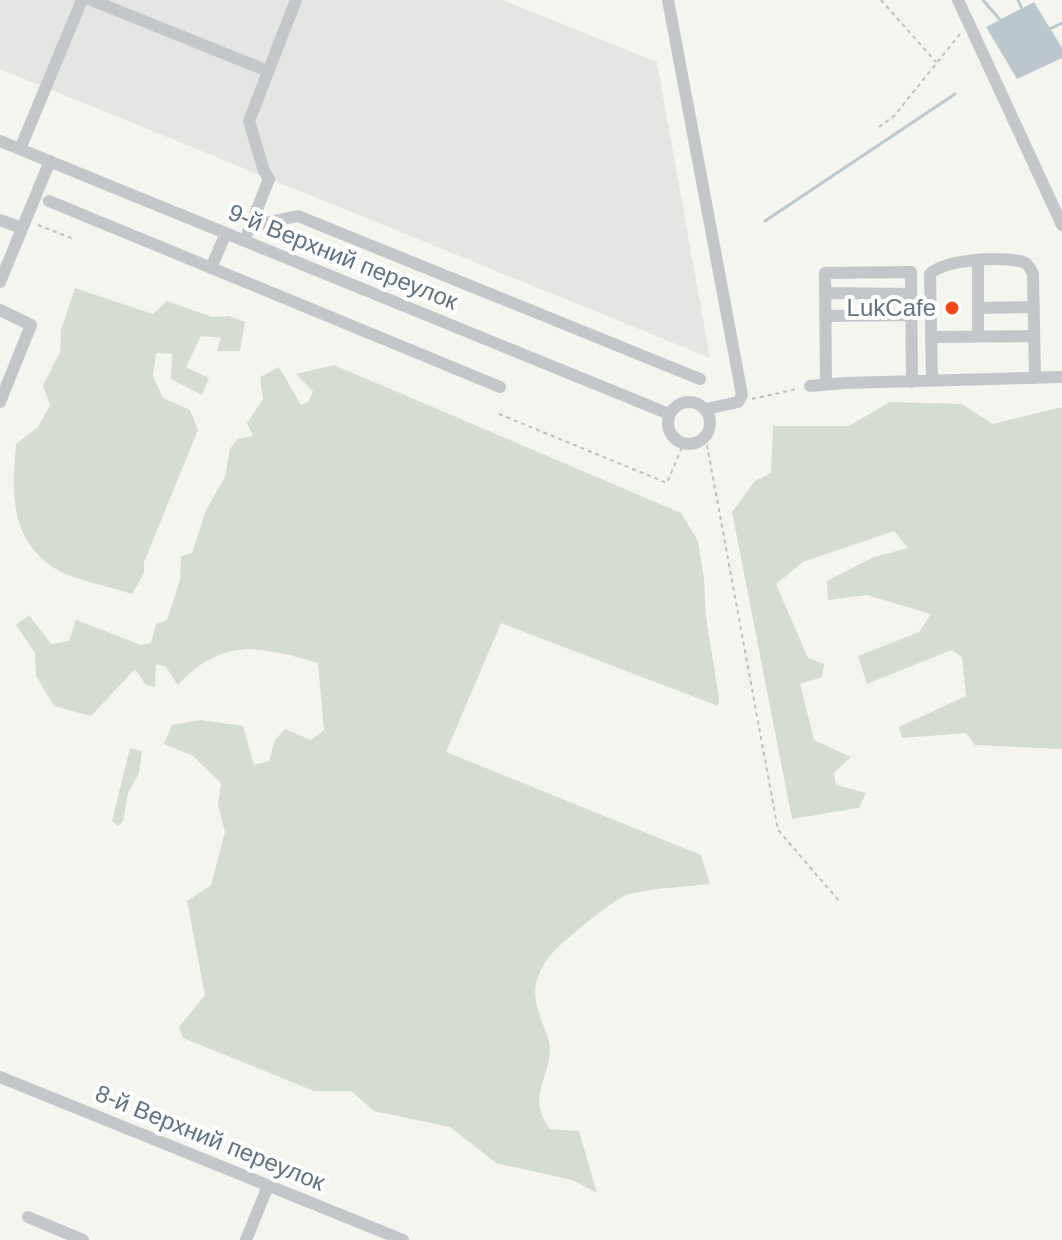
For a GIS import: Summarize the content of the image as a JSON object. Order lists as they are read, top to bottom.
{
  "streets": {
    "street": ["9-й Верхний переулок", "8-й Верхний переулок"]
  },
  "places": ["LukCafe"]
}
